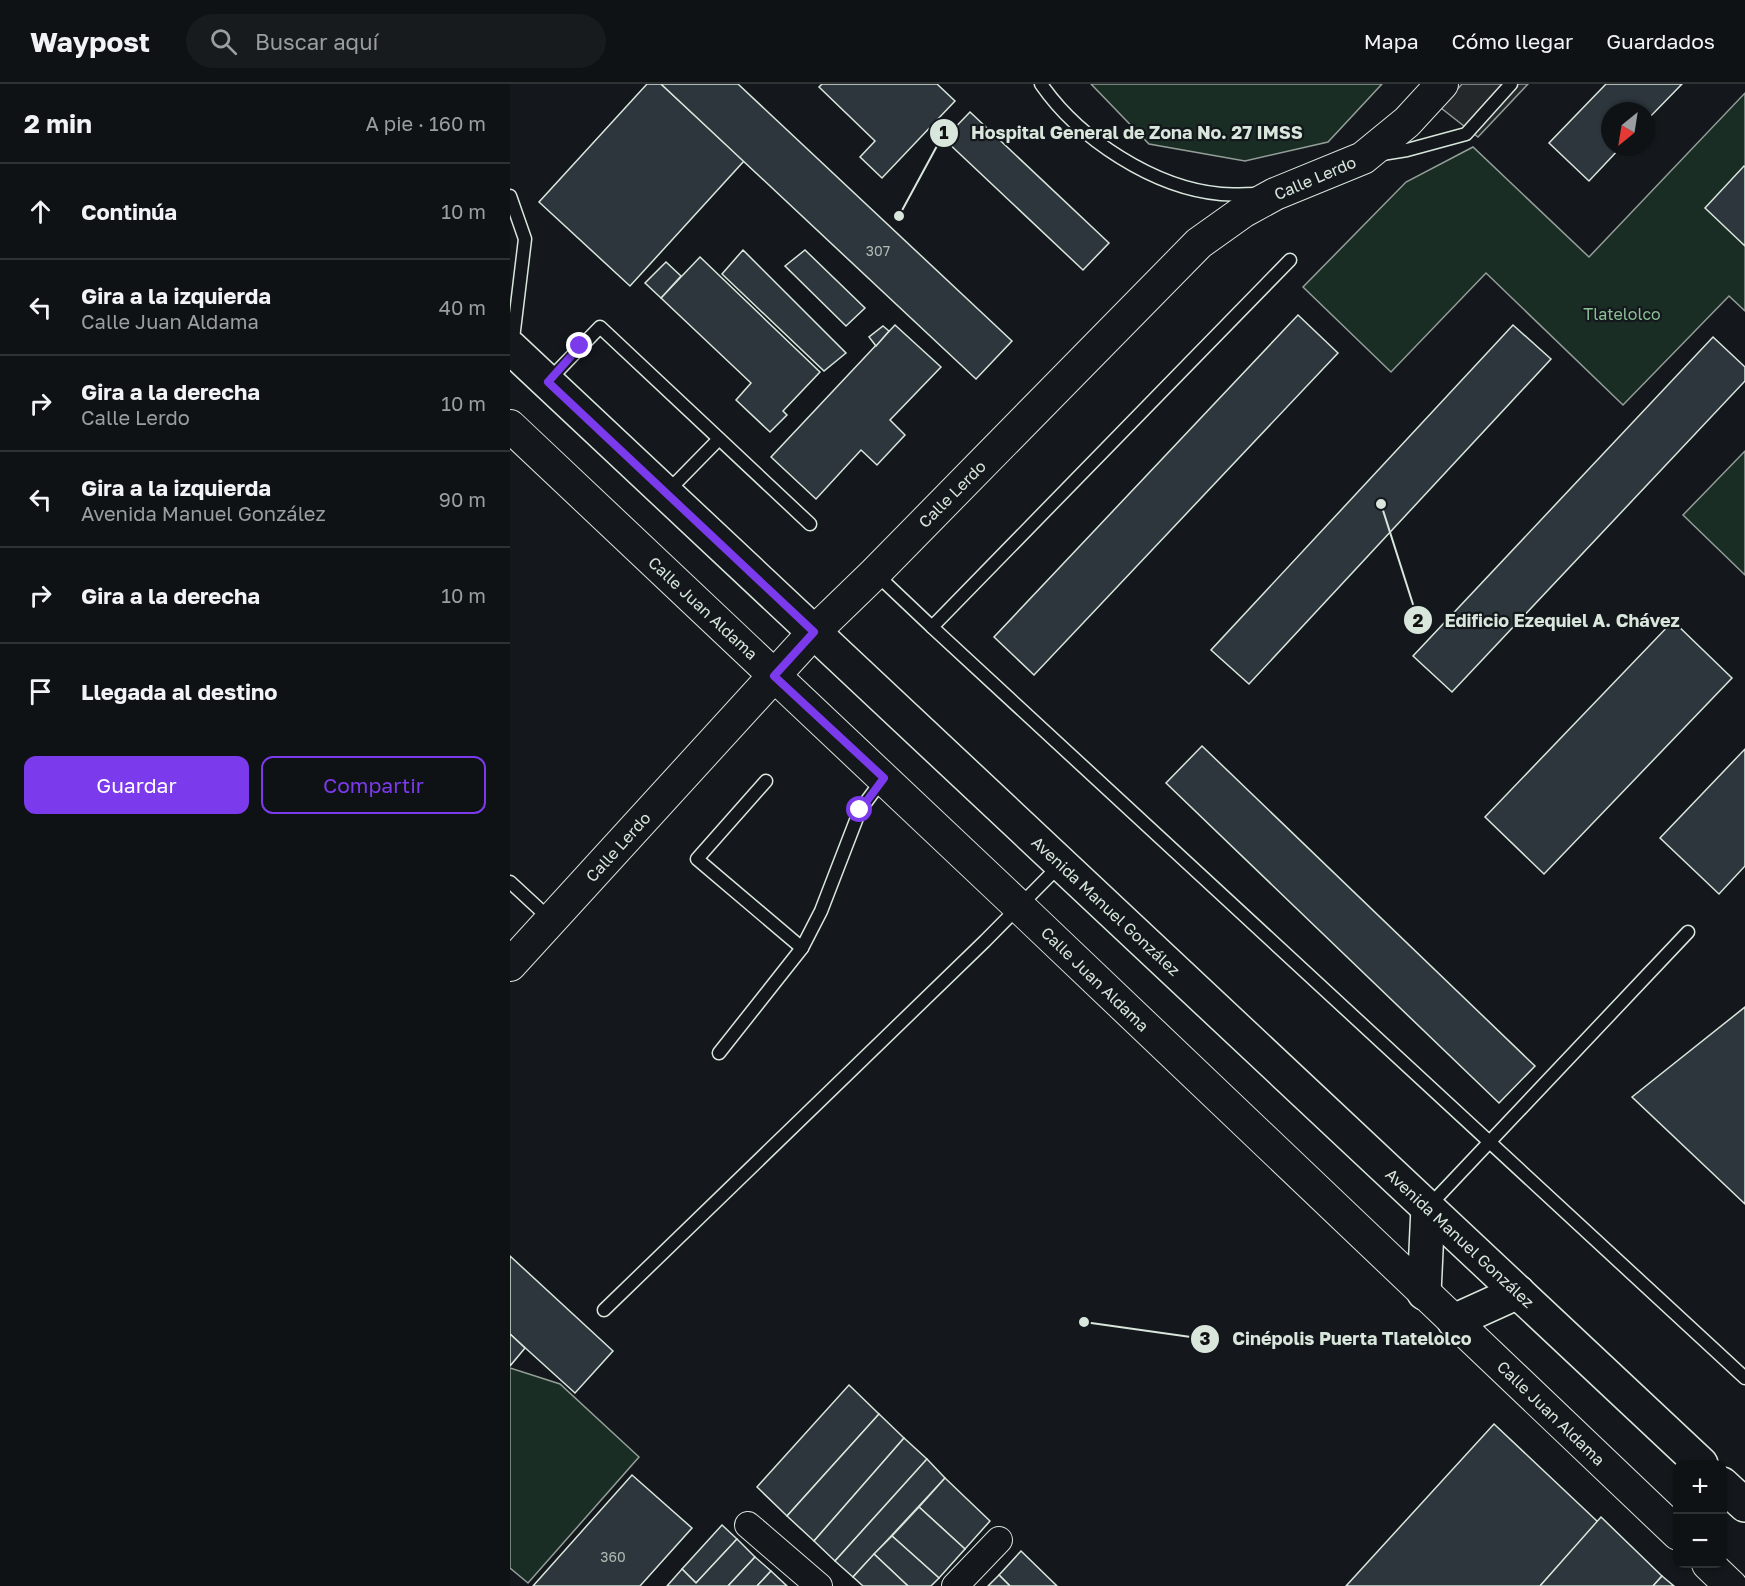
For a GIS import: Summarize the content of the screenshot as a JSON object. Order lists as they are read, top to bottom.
{
  "streets": {
    "main road": ["Avenida Manuel González"],
    "street": ["Calle Lerdo", "Calle Juan Aldama"]
  },
  "crossings": [
    ["Calle Lerdo", "Calle Juan Aldama"],
    ["Calle Lerdo", "Avenida Manuel González"]
  ],
  "parks": ["Tlatelolco"],
  "places": ["Hospital General de Zona No. 27 IMSS", "Edificio Ezequiel A. Chávez", "Cinépolis Puerta Tlatelolco"],
  "house_numbers": ["307", "360"],
  "north": "bottom left",
  "page": {
    "header": "Waypost",
    "search": "Buscar aquí",
    "nav": ["Mapa", "Cómo llegar", "Guardados"],
    "heading": ["2 min", "A pie · 160 m"],
    "list": [
      ["Continúa", "10 m"],
      ["Gira a la izquierda", "Calle Juan Aldama", "40 m"],
      ["Gira a la derecha", "Calle Lerdo", "10 m"],
      ["Gira a la izquierda", "Avenida Manuel González", "90 m"],
      ["Gira a la derecha", "10 m"],
      "Llegada al destino"
    ],
    "buttons": ["Guardar", "Compartir"],
    "map_buttons": ["+", "−"]
  }
}
